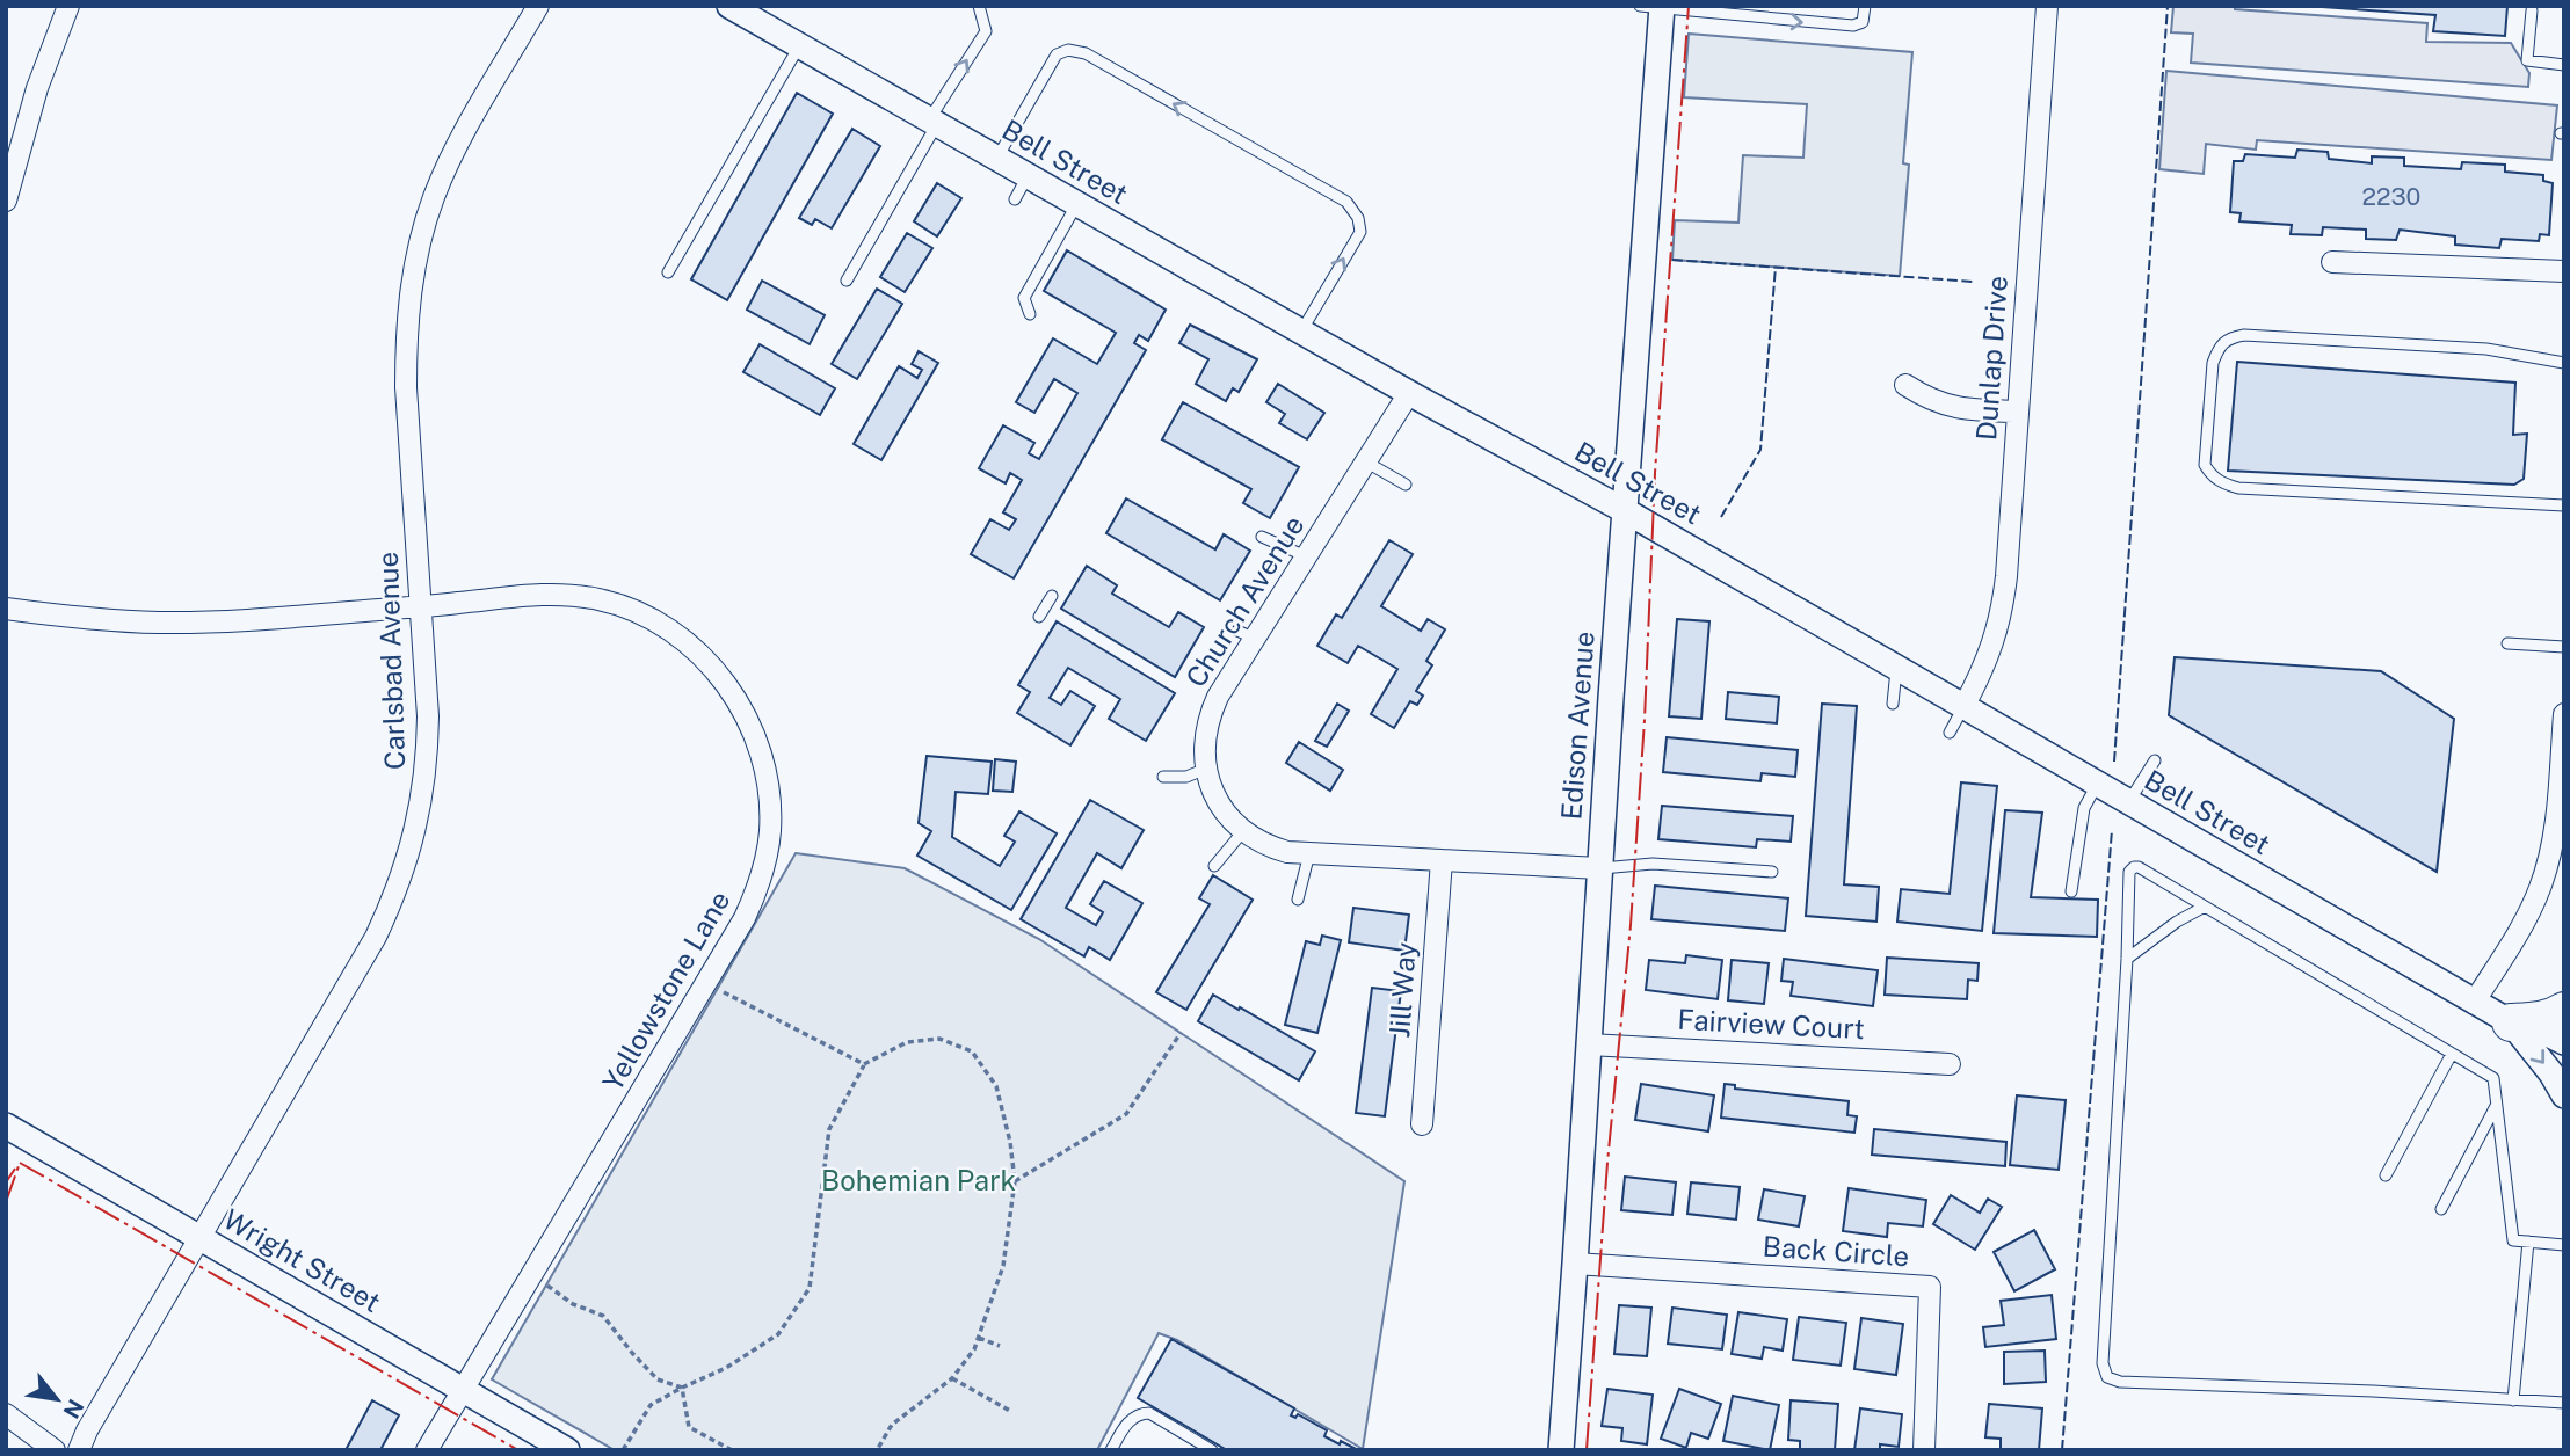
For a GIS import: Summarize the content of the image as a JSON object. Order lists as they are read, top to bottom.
{
  "streets": {
    "street": [
      "Bell Street",
      "Dunlap Drive",
      "Church Avenue",
      "Carlsbad Avenue",
      "Edison Avenue",
      "Jill Way",
      "Yellowstone Lane",
      "Fairview Court",
      "Back Circle",
      "Wright Street"
    ]
  },
  "crossings": [
    ["Bell Street", "Dunlap Drive"],
    ["Bell Street", "Church Avenue"],
    ["Bell Street", "Edison Avenue"],
    ["Church Avenue", "Edison Avenue"],
    ["Church Avenue", "Jill Way"],
    ["Carlsbad Avenue", "Yellowstone Lane"],
    ["Carlsbad Avenue", "Wright Street"],
    ["Edison Avenue", "Fairview Court"],
    ["Edison Avenue", "Back Circle"],
    ["Yellowstone Lane", "Wright Street"]
  ],
  "parks": ["Bohemian Park"],
  "house_numbers": ["2230"],
  "north": "bottom right"
}
